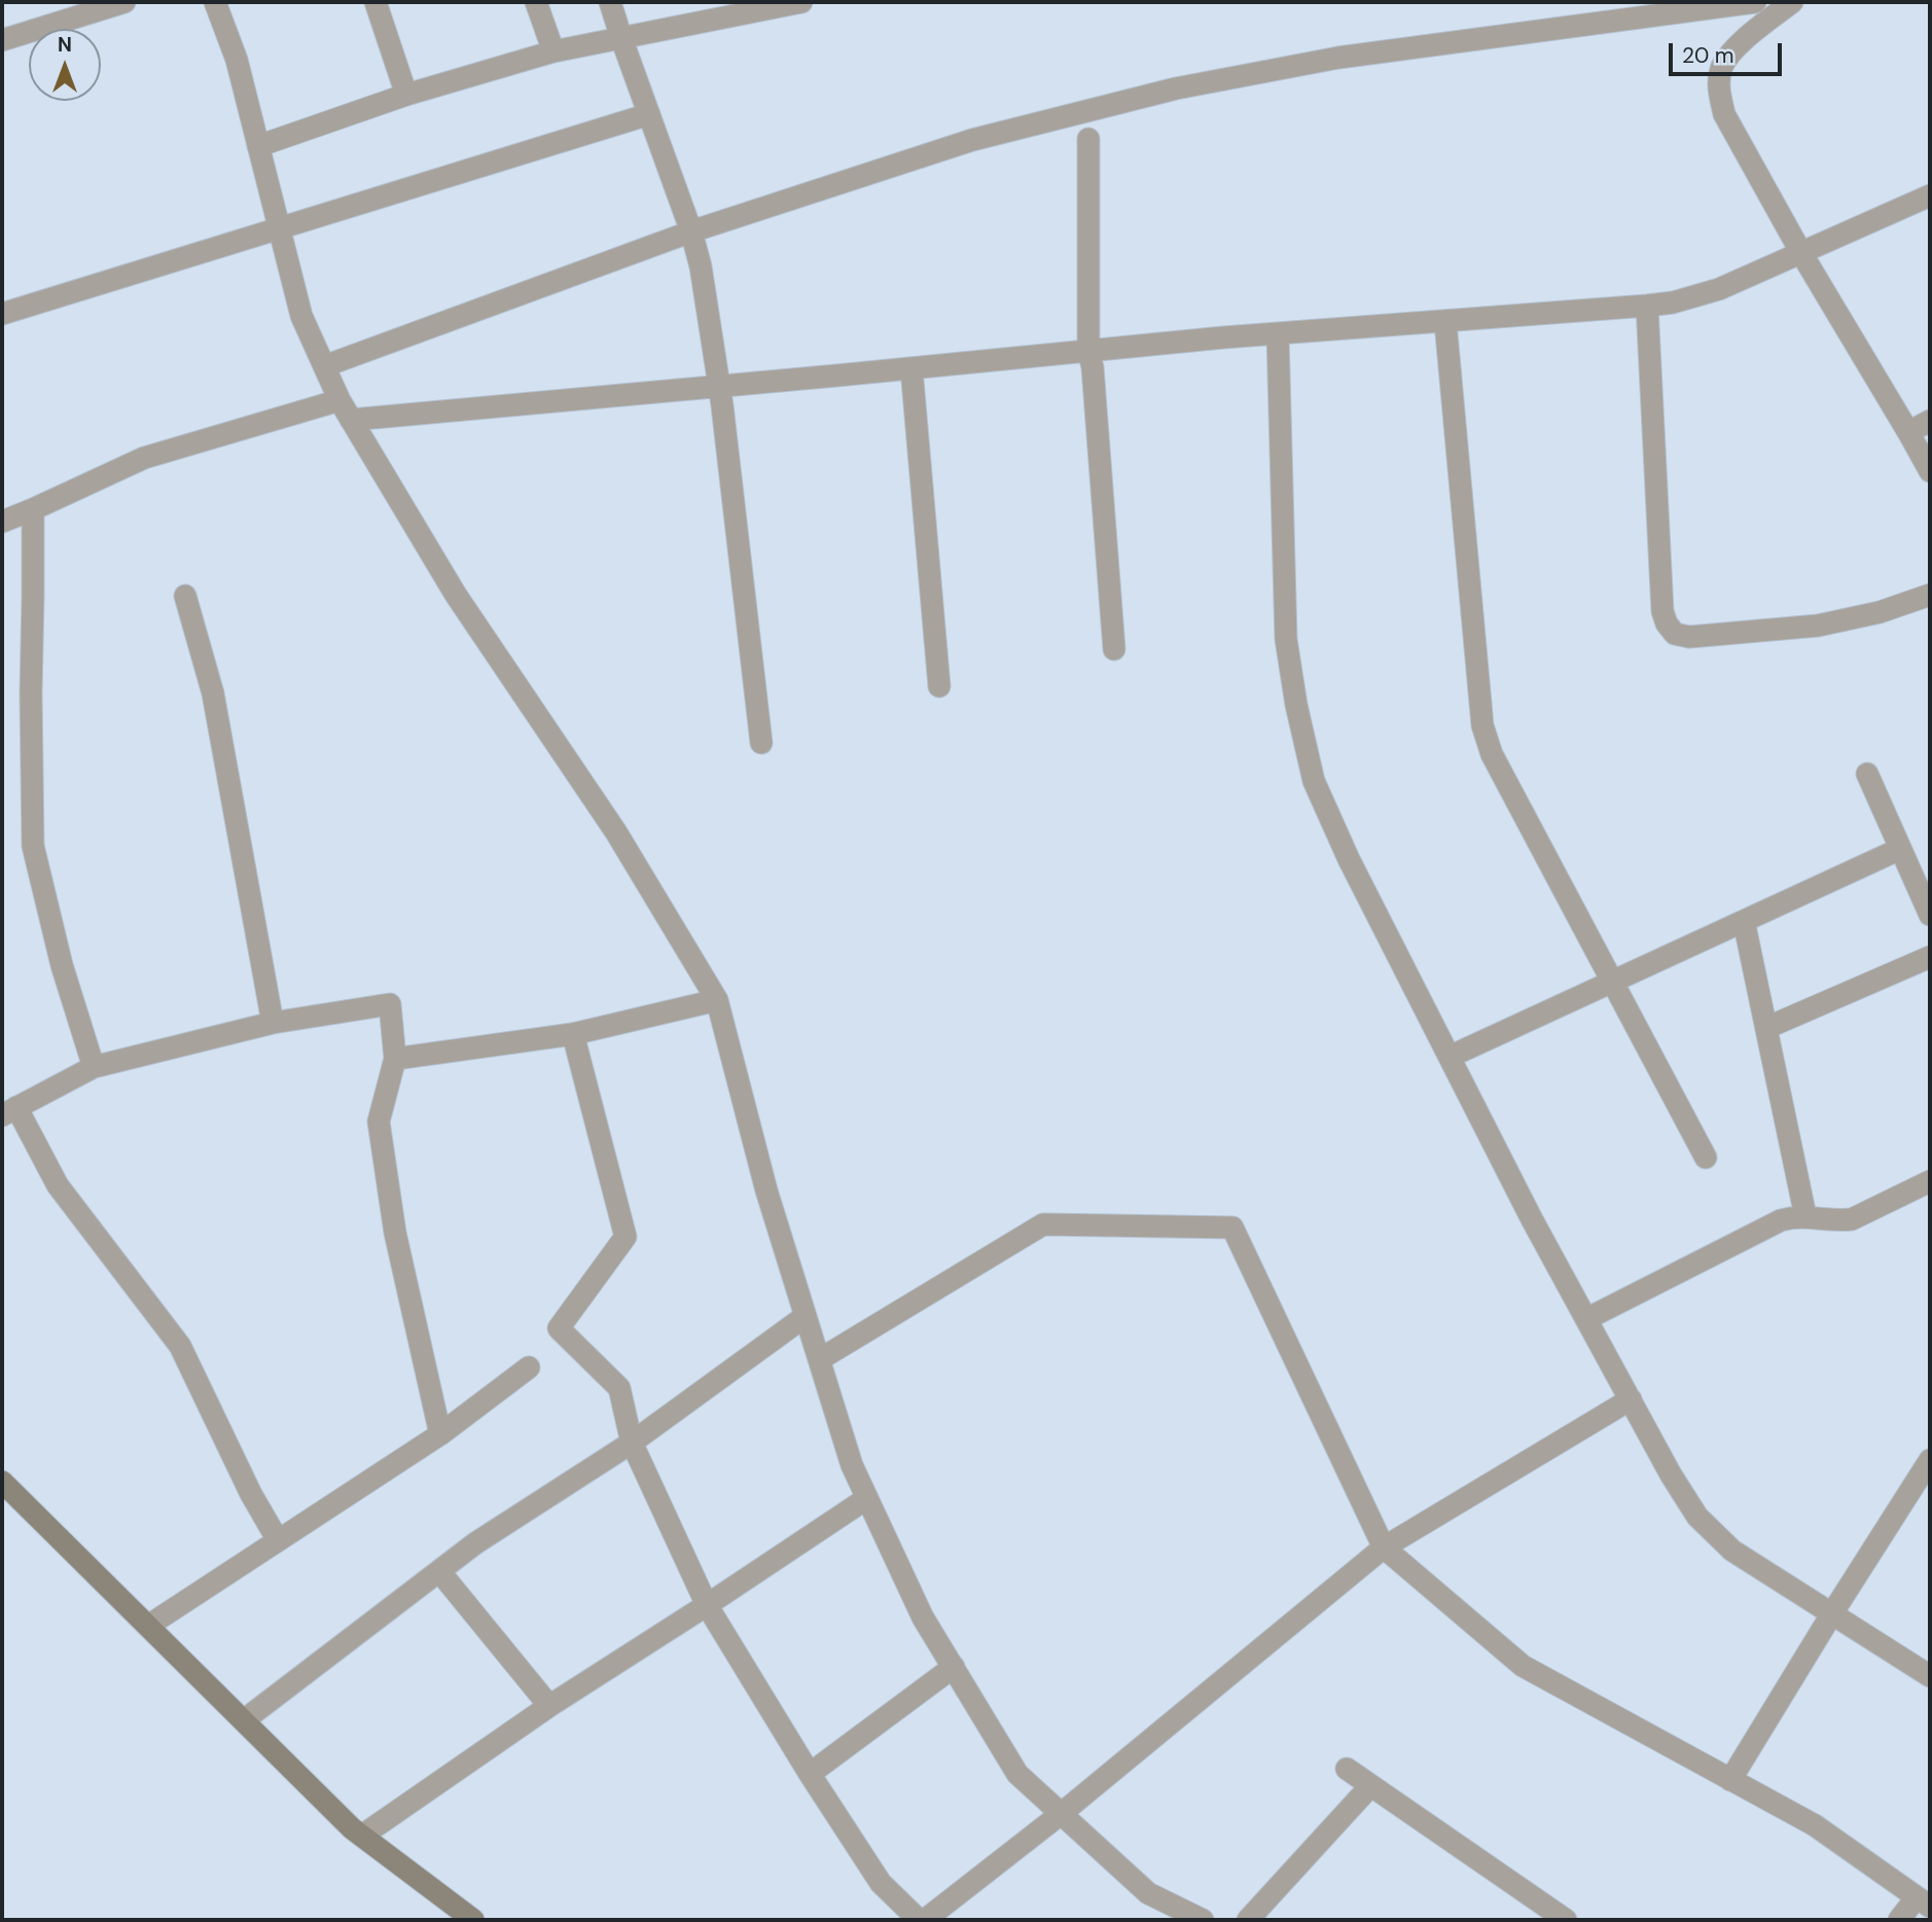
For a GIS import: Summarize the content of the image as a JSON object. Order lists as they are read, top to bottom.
{
  "scale_bar": "20 m",
  "north": "top"
}
